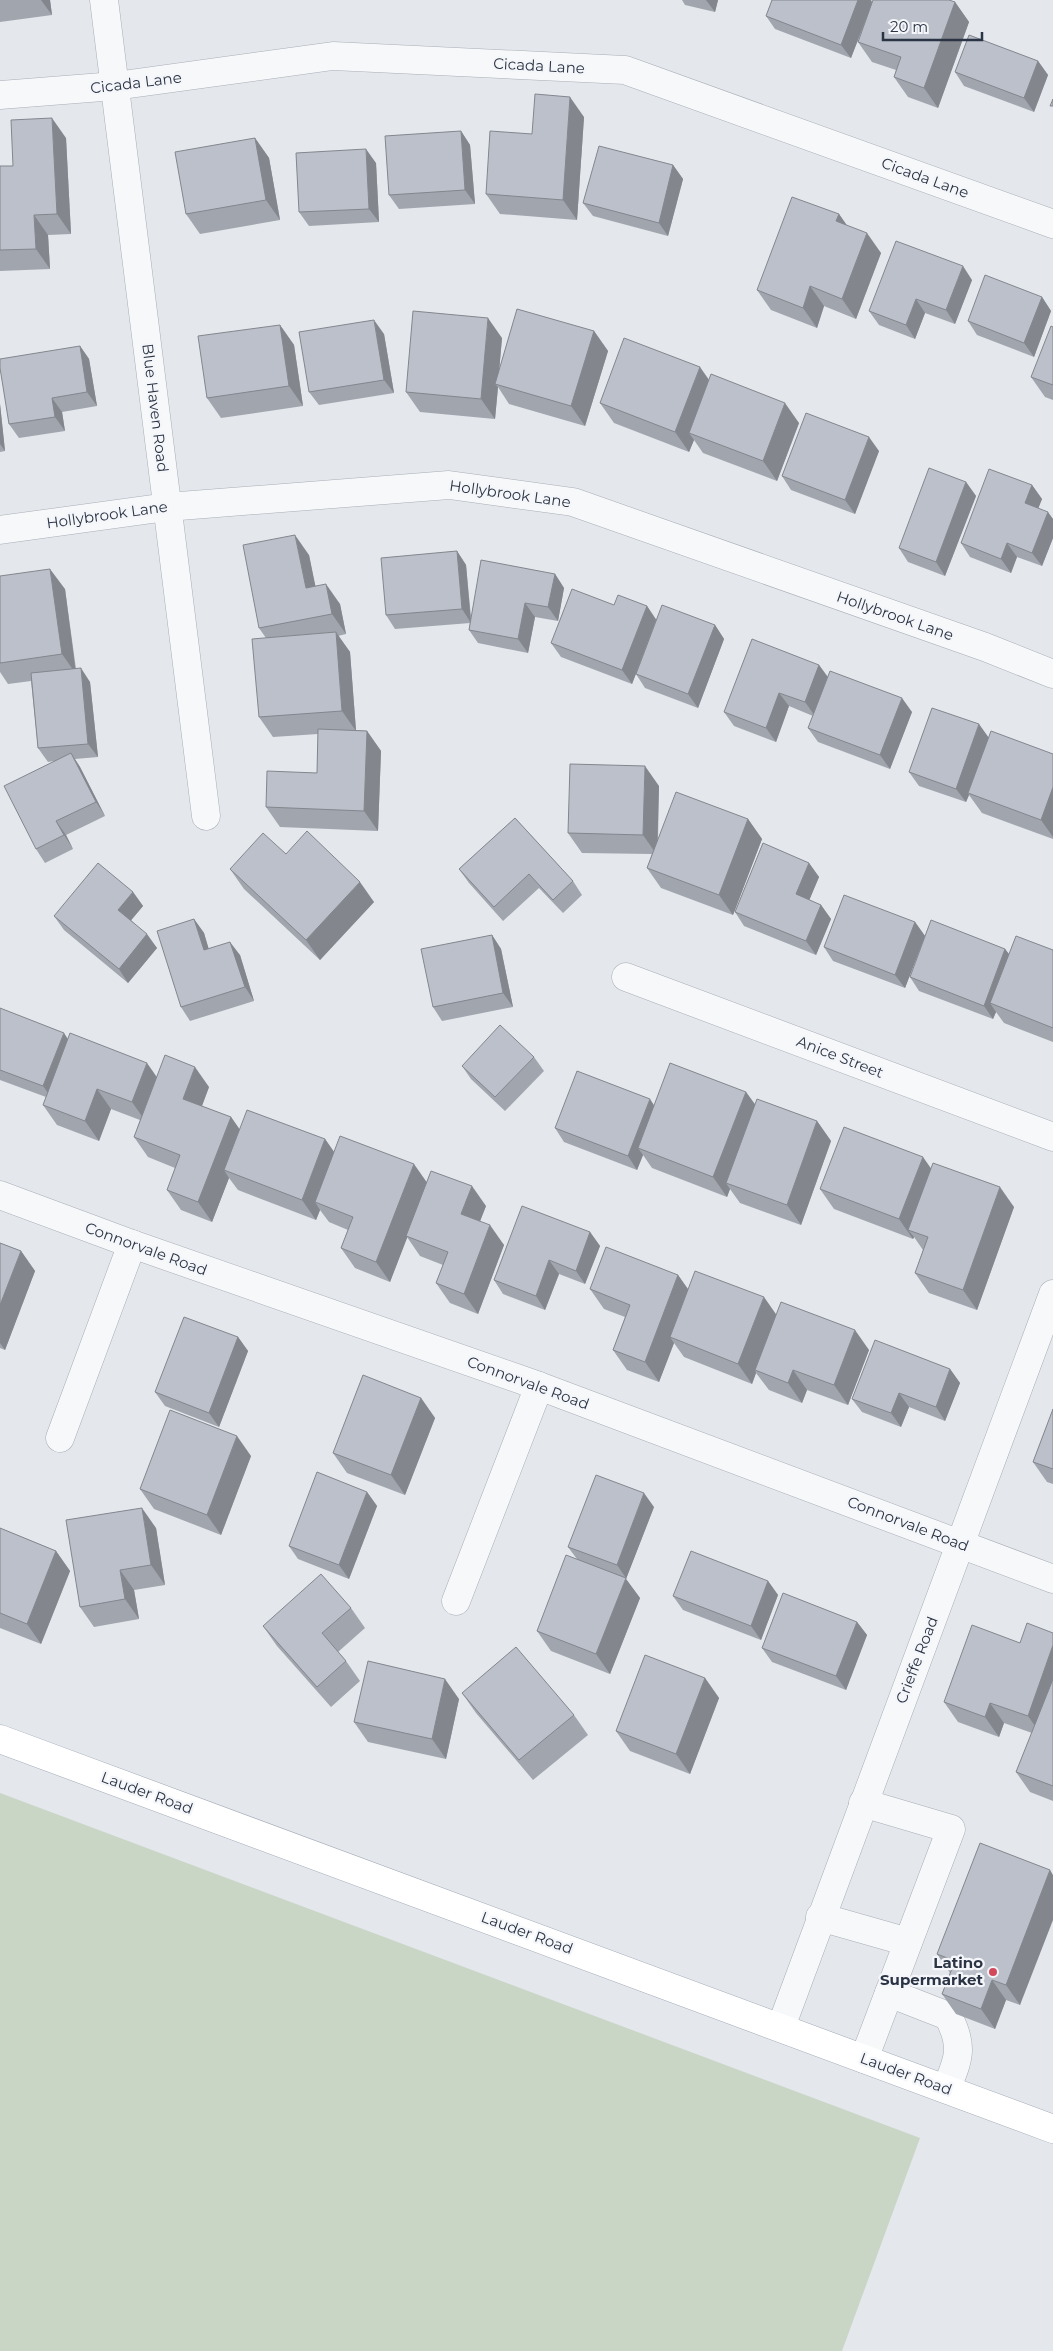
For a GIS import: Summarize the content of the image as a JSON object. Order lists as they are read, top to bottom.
{
  "streets": {
    "main road": ["Lauder Road"],
    "street": [
      "Cicada Lane",
      "Blue Haven Road",
      "Hollybrook Lane",
      "Anice Street",
      "Connorvale Road",
      "Crieffe Road"
    ]
  },
  "crossings": [
    ["Cicada Lane", "Blue Haven Road"],
    ["Blue Haven Road", "Hollybrook Lane"],
    ["Connorvale Road", "Crieffe Road"],
    ["Crieffe Road", "Lauder Road"]
  ],
  "places": ["Latino Supermarket"],
  "scale_bar": "20 m"
}
